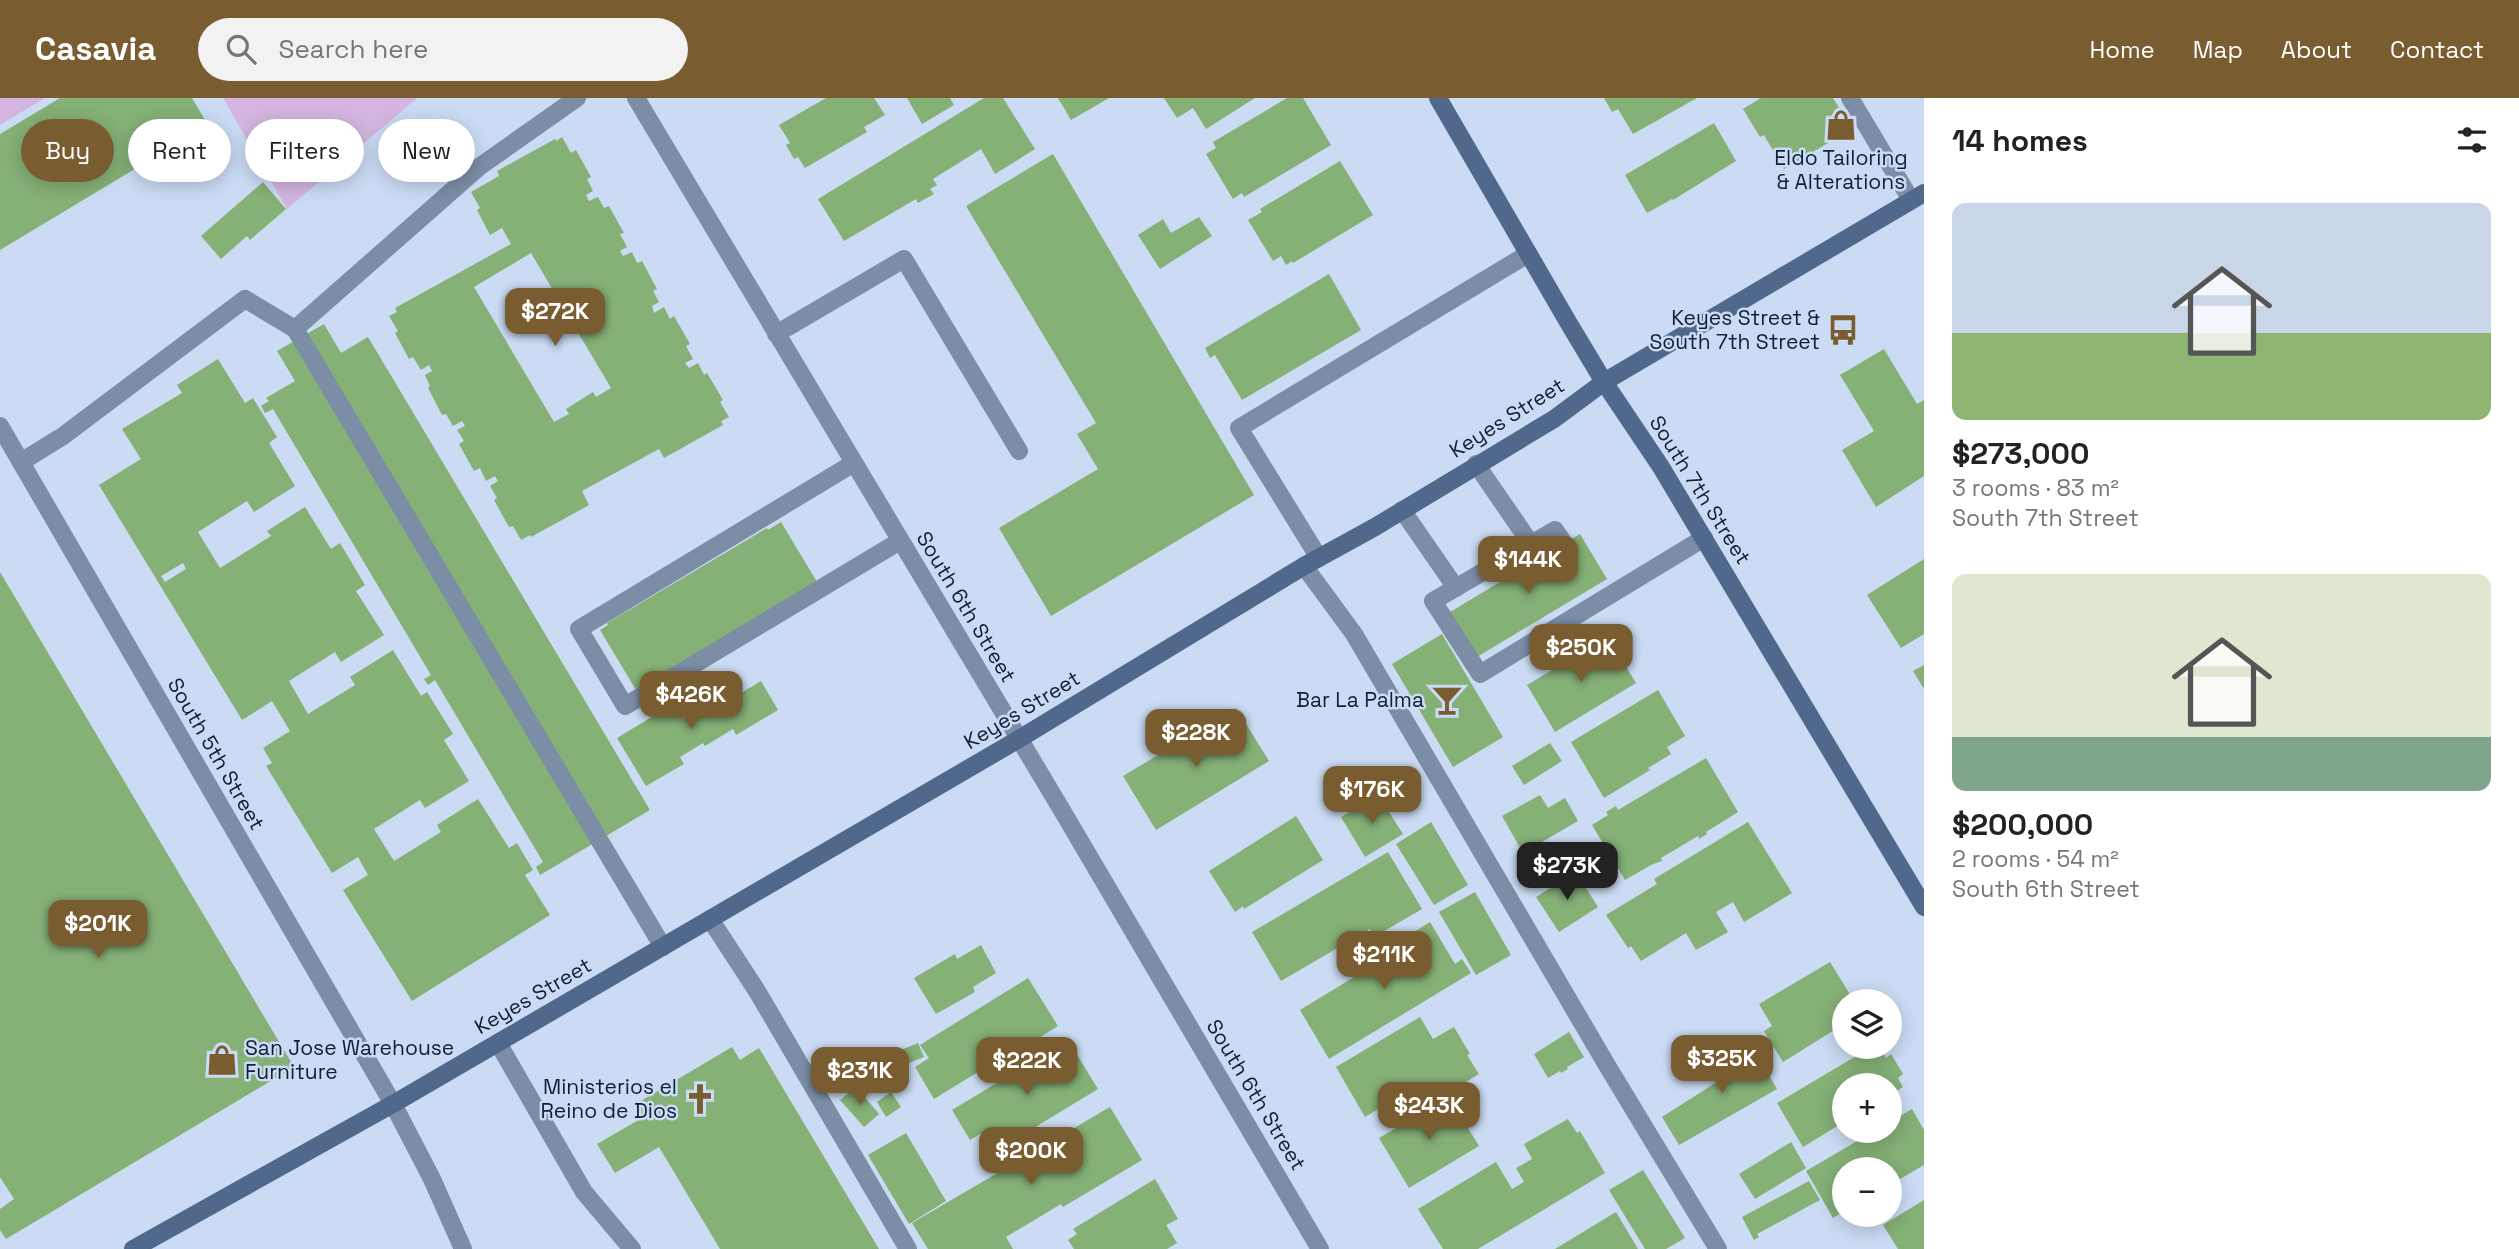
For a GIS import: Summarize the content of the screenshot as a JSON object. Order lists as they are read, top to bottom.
{
  "streets": {
    "main road": ["Keyes Street", "South 7th Street"],
    "street": ["South 6th Street", "South 5th Street"]
  },
  "crossings": [
    ["Keyes Street", "South 7th Street"],
    ["Keyes Street", "South 6th Street"],
    ["Keyes Street", "South 5th Street"]
  ],
  "places": {
    "shop": ["Eldo Tailoring & Alterations", "San Jose Warehouse Furniture"],
    "bus stop": ["Keyes Street & South 7th Street"],
    "bar": ["Bar La Palma"],
    "church": ["Ministerios el Reino de Dios"]
  },
  "page": {
    "header": "Casavia",
    "search": "Search here",
    "nav": [
      "Home",
      "Map",
      "About",
      "Contact"
    ],
    "heading": "14 homes",
    "chip": [
      "Buy",
      "Rent",
      "Filters",
      "New"
    ],
    "list": [
      {
        "name": "$273,000",
        "note": "3 rooms · 83 m² · South 7th Street"
      },
      {
        "name": "$200,000",
        "note": "2 rooms · 54 m² · South 6th Street"
      }
    ],
    "price": [
      "$272K",
      "$144K",
      "$250K",
      "$426K",
      "$228K",
      "$176K",
      "$273K",
      "$201K",
      "$211K",
      "$325K",
      "$222K",
      "$231K",
      "$243K",
      "$200K"
    ],
    "map_buttons": ["+", "−"]
  }
}
